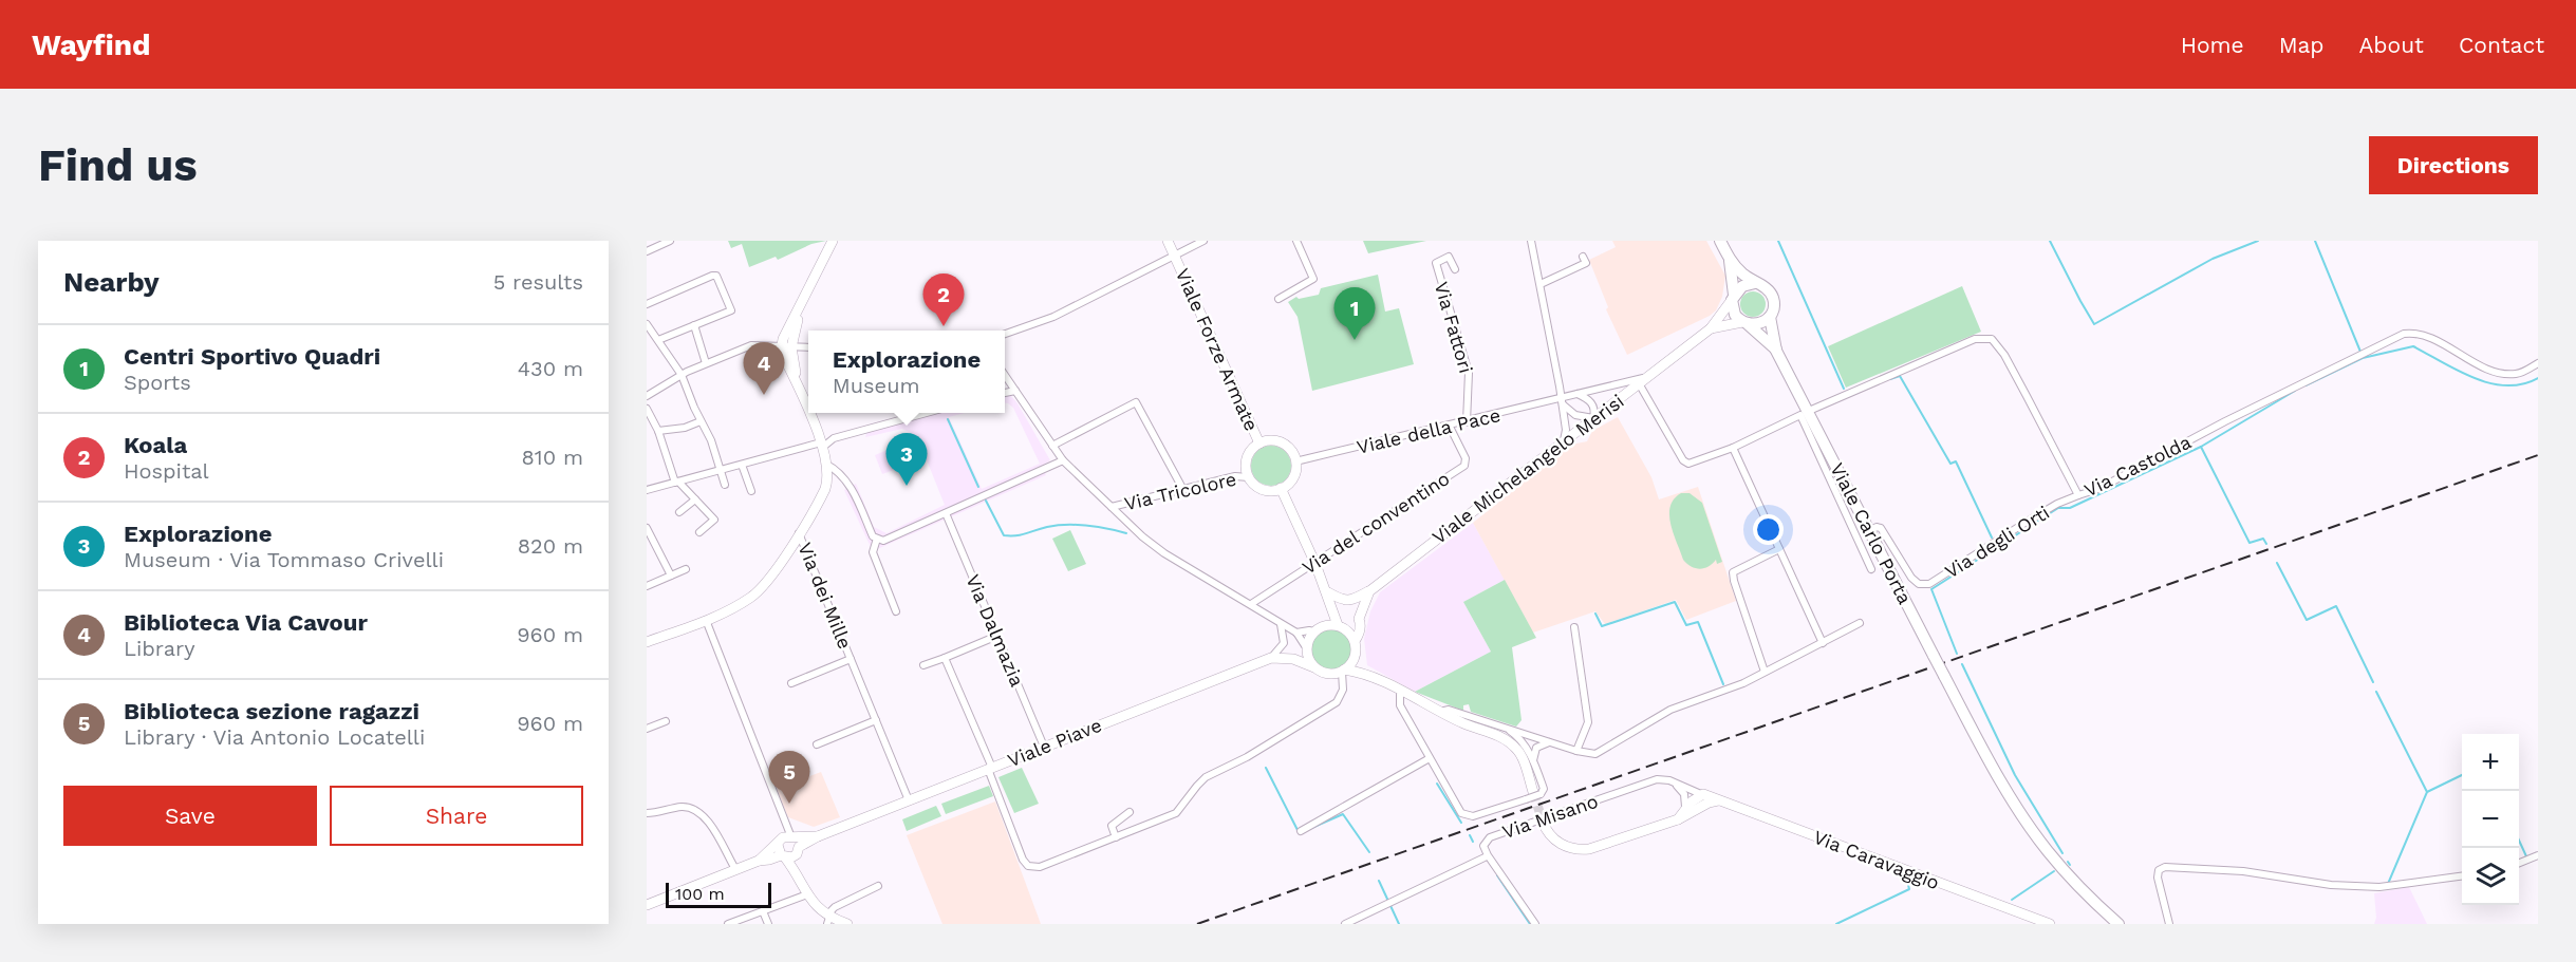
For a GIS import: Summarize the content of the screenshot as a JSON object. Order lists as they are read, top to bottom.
{
  "streets": {
    "main road": ["Viale Carlo Porta"],
    "street": [
      "Via Fattori",
      "Viale Forze Armate",
      "Viale della Pace",
      "Via Castolda",
      "Viale Michelangelo Merisi",
      "Via Tricolore",
      "Via del conventino",
      "Via degli Orti",
      "Via dei Mille",
      "Via Dalmazia",
      "Viale Piave",
      "Via Misano",
      "Via Caravaggio"
    ]
  },
  "crossings": [
    ["Via Fattori", "Viale della Pace"],
    ["Viale Forze Armate", "Viale della Pace"],
    ["Viale Forze Armate", "Via Tricolore"],
    ["Viale della Pace", "Viale Michelangelo Merisi"],
    ["Viale della Pace", "Via Tricolore"],
    ["Viale della Pace", "Via del conventino"],
    ["Via Castolda", "Viale Carlo Porta"],
    ["Via Castolda", "Via degli Orti"],
    ["Viale Carlo Porta", "Via degli Orti"],
    ["Via dei Mille", "Viale Piave"],
    ["Via Dalmazia", "Viale Piave"],
    ["Via Misano", "Via Caravaggio"]
  ],
  "scale_bar": "100 m",
  "page": {
    "header": "Wayfind",
    "nav": [
      "Home",
      "Map",
      "About",
      "Contact"
    ],
    "buttons": [
      "Directions",
      ["Save", "Share"]
    ],
    "title": "Find us",
    "heading": ["Nearby", "5 results"],
    "pins": [
      "2",
      "1",
      "4",
      "3",
      "5"
    ],
    "list": [
      {
        "mark": "1",
        "name": "Centri Sportivo Quadri",
        "note": "Sports",
        "value": "430 m"
      },
      {
        "mark": "2",
        "name": "Koala",
        "note": "Hospital",
        "value": "810 m"
      },
      {
        "mark": "3",
        "name": "Explorazione",
        "note": "Museum · Via Tommaso Crivelli",
        "value": "820 m"
      },
      {
        "mark": "4",
        "name": "Biblioteca Via Cavour",
        "note": "Library",
        "value": "960 m"
      },
      {
        "mark": "5",
        "name": "Biblioteca sezione ragazzi",
        "note": "Library · Via Antonio Locatelli",
        "value": "960 m"
      }
    ],
    "popup": ["Explorazione", "Museum"],
    "map_buttons": ["+", "−"],
    "scale": "100 m"
  }
}
